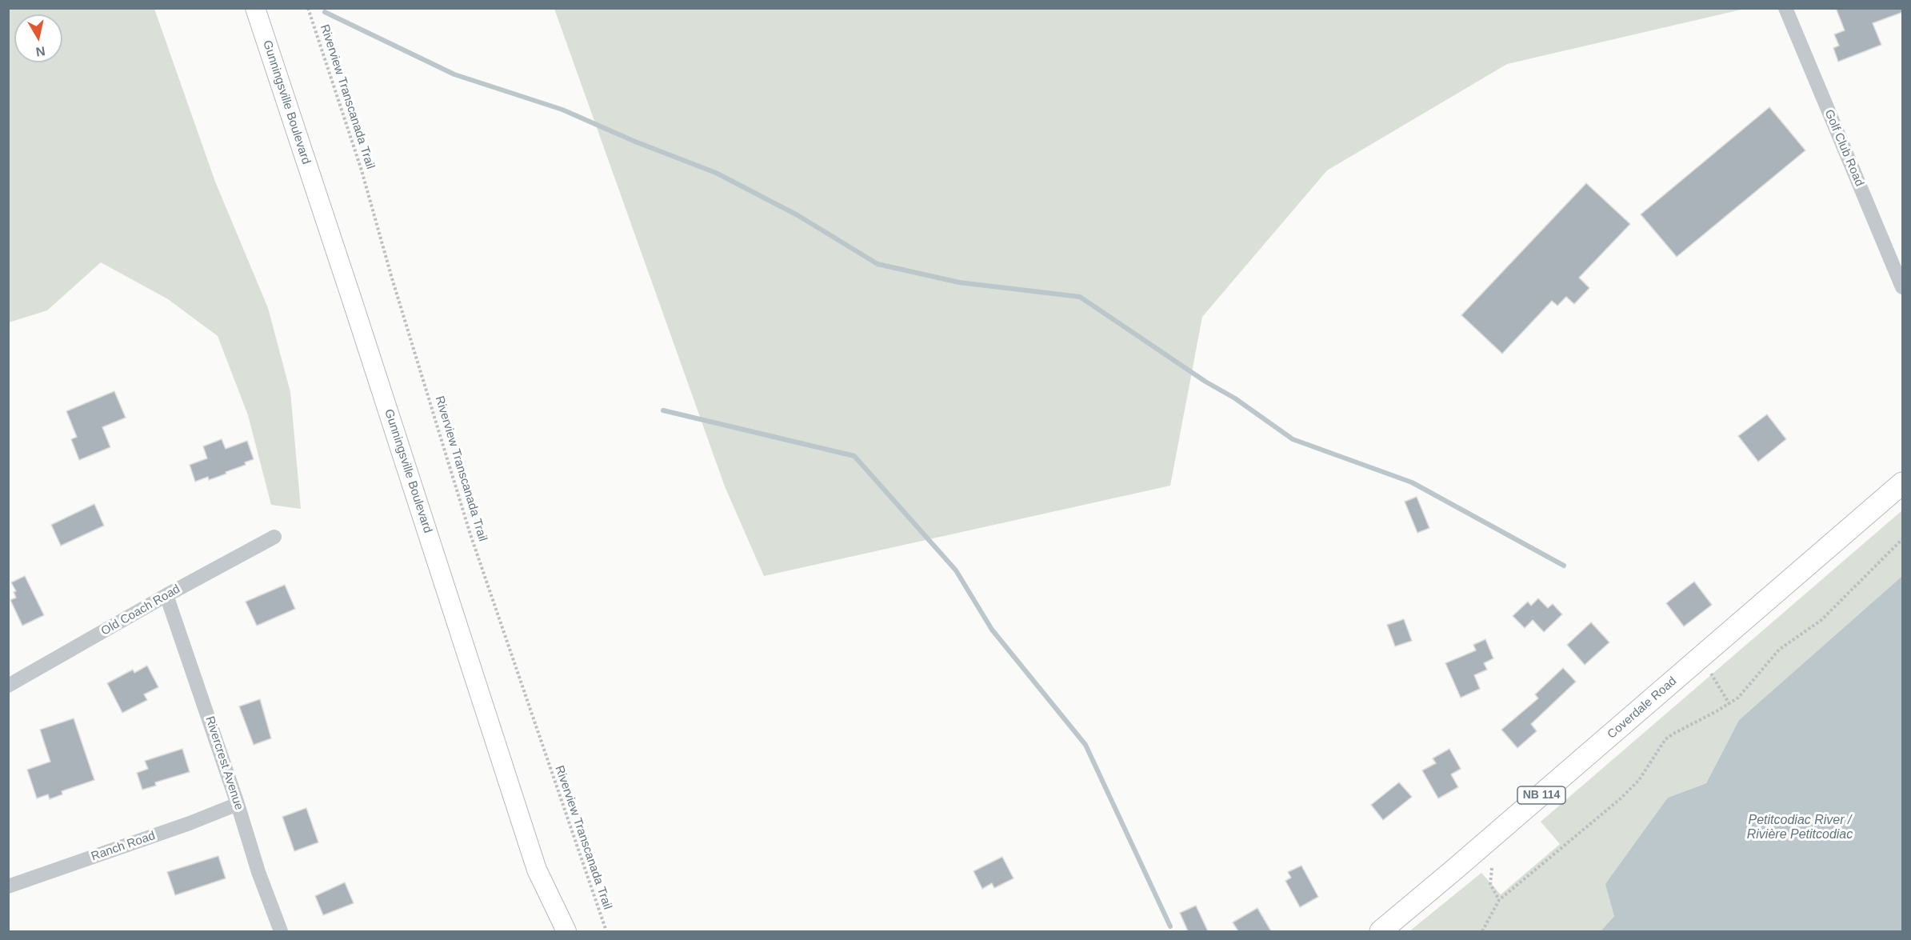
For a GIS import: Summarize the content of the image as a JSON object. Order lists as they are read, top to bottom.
{
  "streets": {
    "main road": ["Gunningsville Boulevard", "Coverdale Road", "NB 114"],
    "street": [
      "Golf Club Road",
      "Old Coach Road",
      "Rivercrest Avenue",
      "Ranch Road"
    ],
    "path": ["Riverview Transcanada Trail"]
  },
  "crossings": [
    ["Old Coach Road", "Rivercrest Avenue"],
    ["Rivercrest Avenue", "Ranch Road"]
  ],
  "water": ["Petitcodiac River / Rivière Petitcodiac"],
  "north": "bottom"
}
